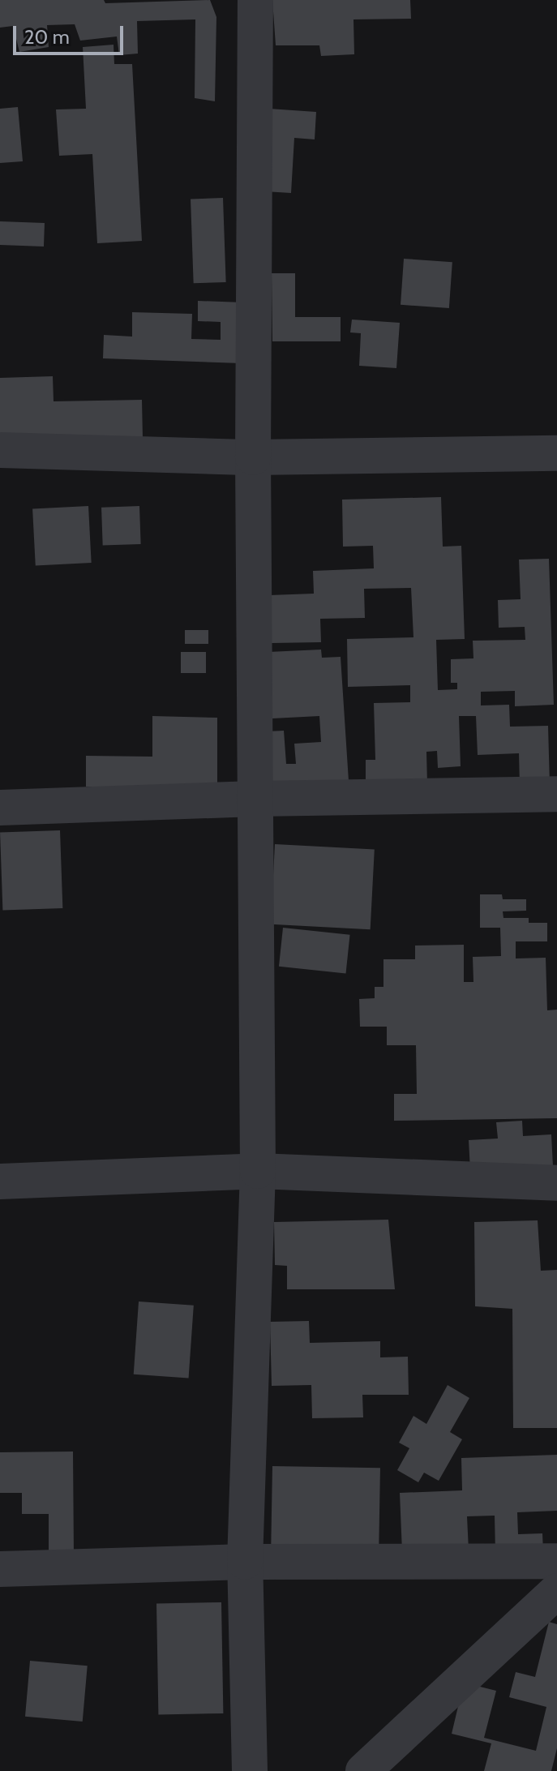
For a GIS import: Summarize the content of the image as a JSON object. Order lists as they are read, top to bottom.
{
  "scale_bar": "20 m"
}
